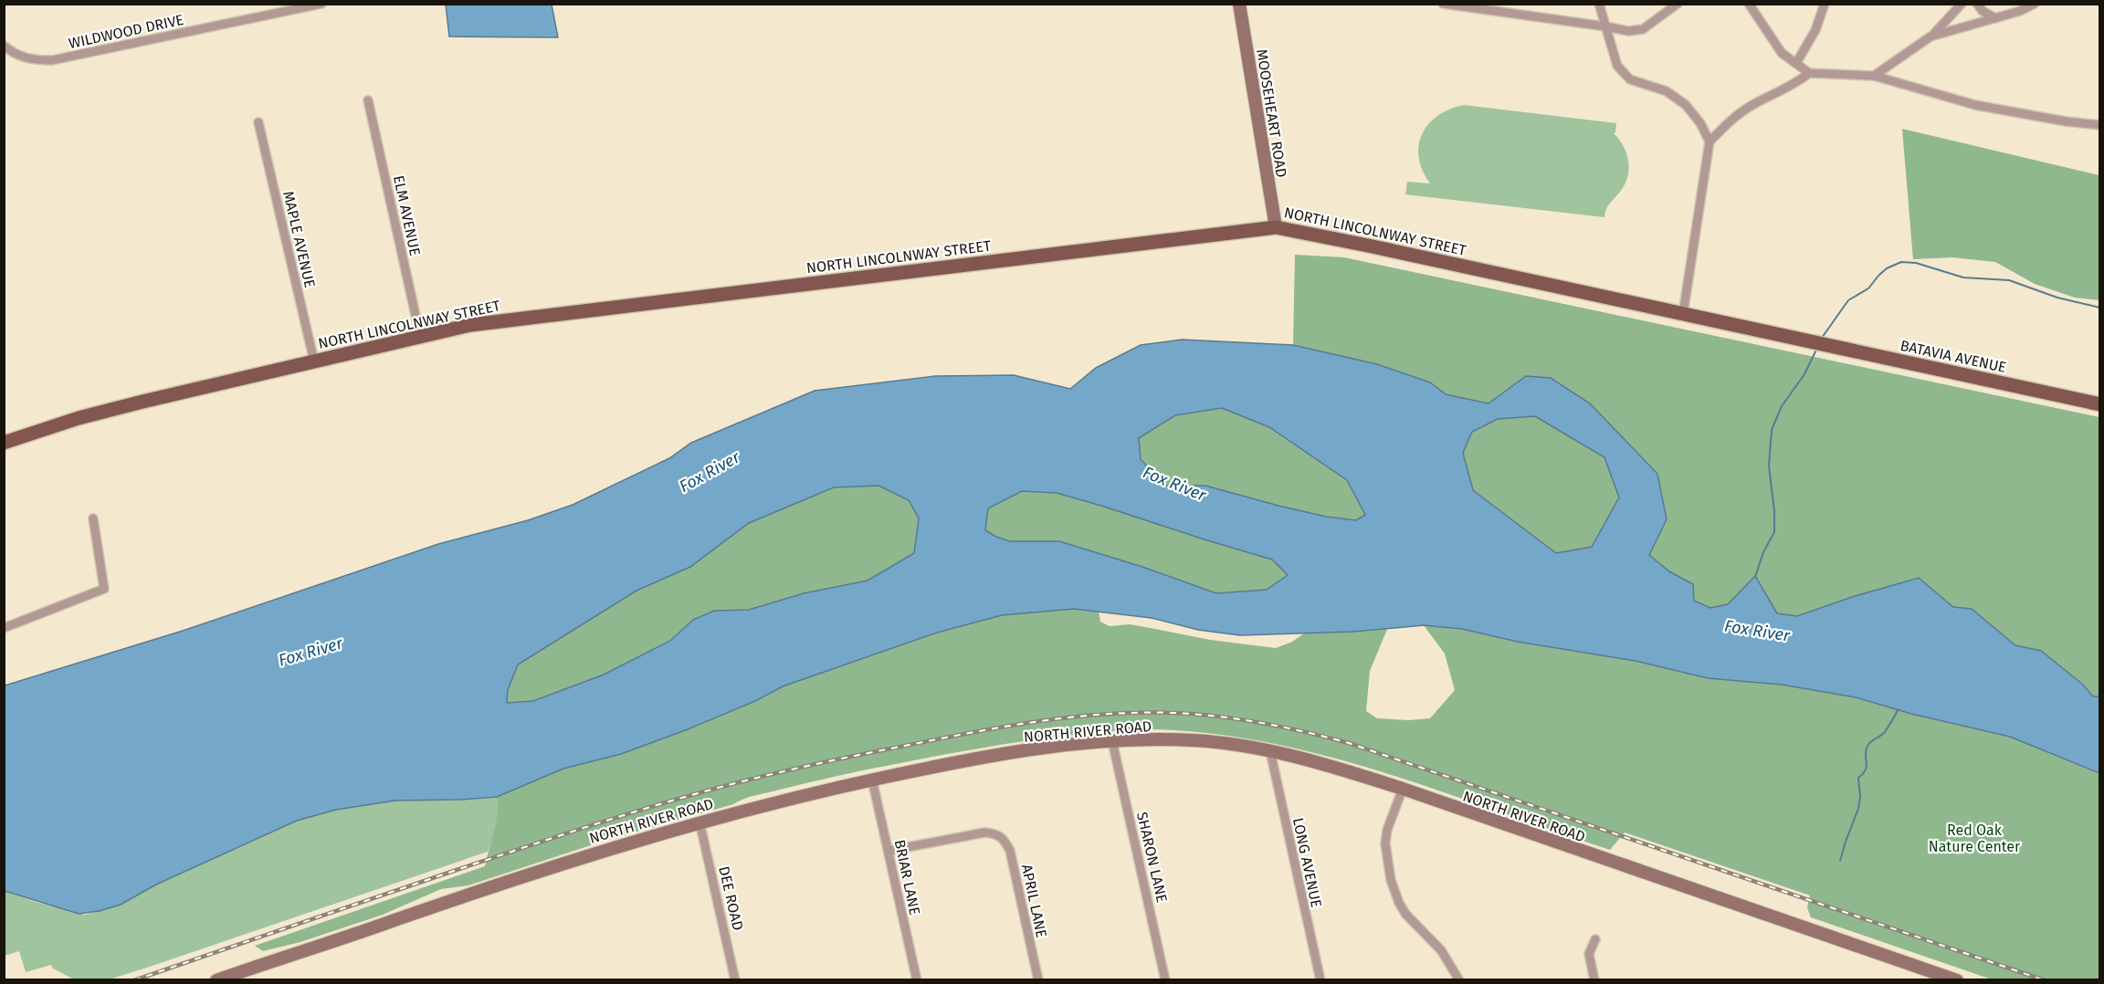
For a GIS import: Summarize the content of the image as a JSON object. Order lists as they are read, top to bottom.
{
  "streets": {
    "main road": [
      "MOOSEHEART ROAD",
      "NORTH LINCOLNWAY STREET",
      "BATAVIA AVENUE",
      "NORTH RIVER ROAD"
    ],
    "street": [
      "WILDWOOD DRIVE",
      "ELM AVENUE",
      "MAPLE AVENUE",
      "SHARON LANE",
      "LONG AVENUE",
      "BRIAR LANE",
      "DEE ROAD",
      "APRIL LANE"
    ]
  },
  "crossings": [
    ["MOOSEHEART ROAD", "NORTH LINCOLNWAY STREET"],
    ["ELM AVENUE", "NORTH LINCOLNWAY STREET"],
    ["NORTH LINCOLNWAY STREET", "MAPLE AVENUE"],
    ["NORTH LINCOLNWAY STREET", "BATAVIA AVENUE"],
    ["NORTH RIVER ROAD", "SHARON LANE"],
    ["NORTH RIVER ROAD", "LONG AVENUE"],
    ["NORTH RIVER ROAD", "BRIAR LANE"],
    ["NORTH RIVER ROAD", "DEE ROAD"],
    ["BRIAR LANE", "APRIL LANE"]
  ],
  "water": ["Fox River"],
  "parks": ["Red Oak Nature Center"]
}
